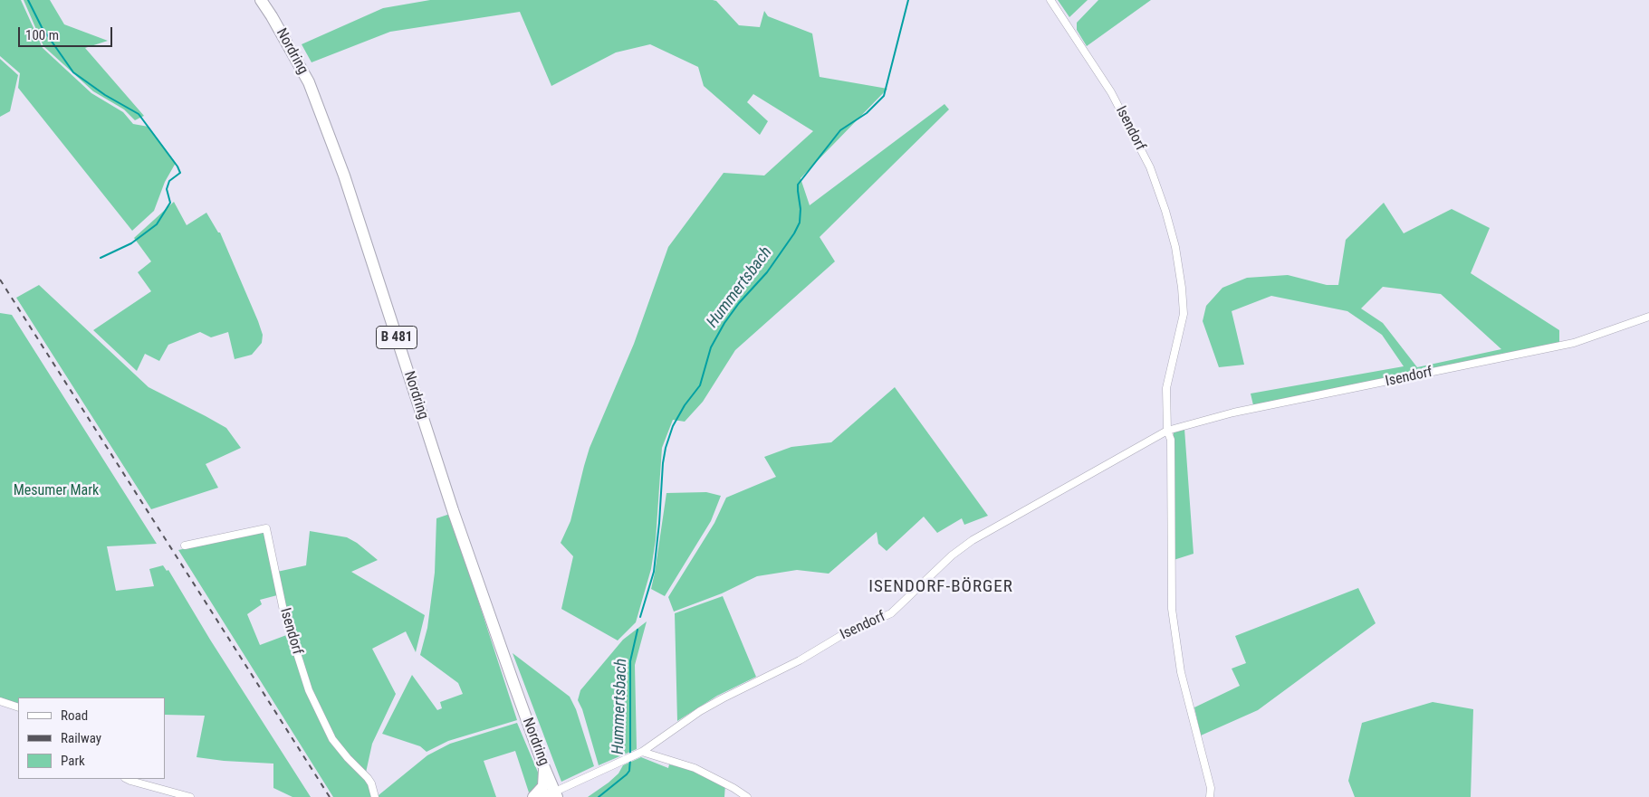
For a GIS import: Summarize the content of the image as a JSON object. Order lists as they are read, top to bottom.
{
  "streets": {
    "main road": ["Nordring", "B 481"],
    "street": ["Isendorf"]
  },
  "crossings": [
    ["Nordring", "Isendorf"]
  ],
  "districts": ["ISENDORF-BÖRGER"],
  "water": ["Hummertsbach"],
  "parks": ["Mesumer Mark"],
  "legend": ["Road", "Railway", "Park"],
  "scale_bar": "100 m"
}
